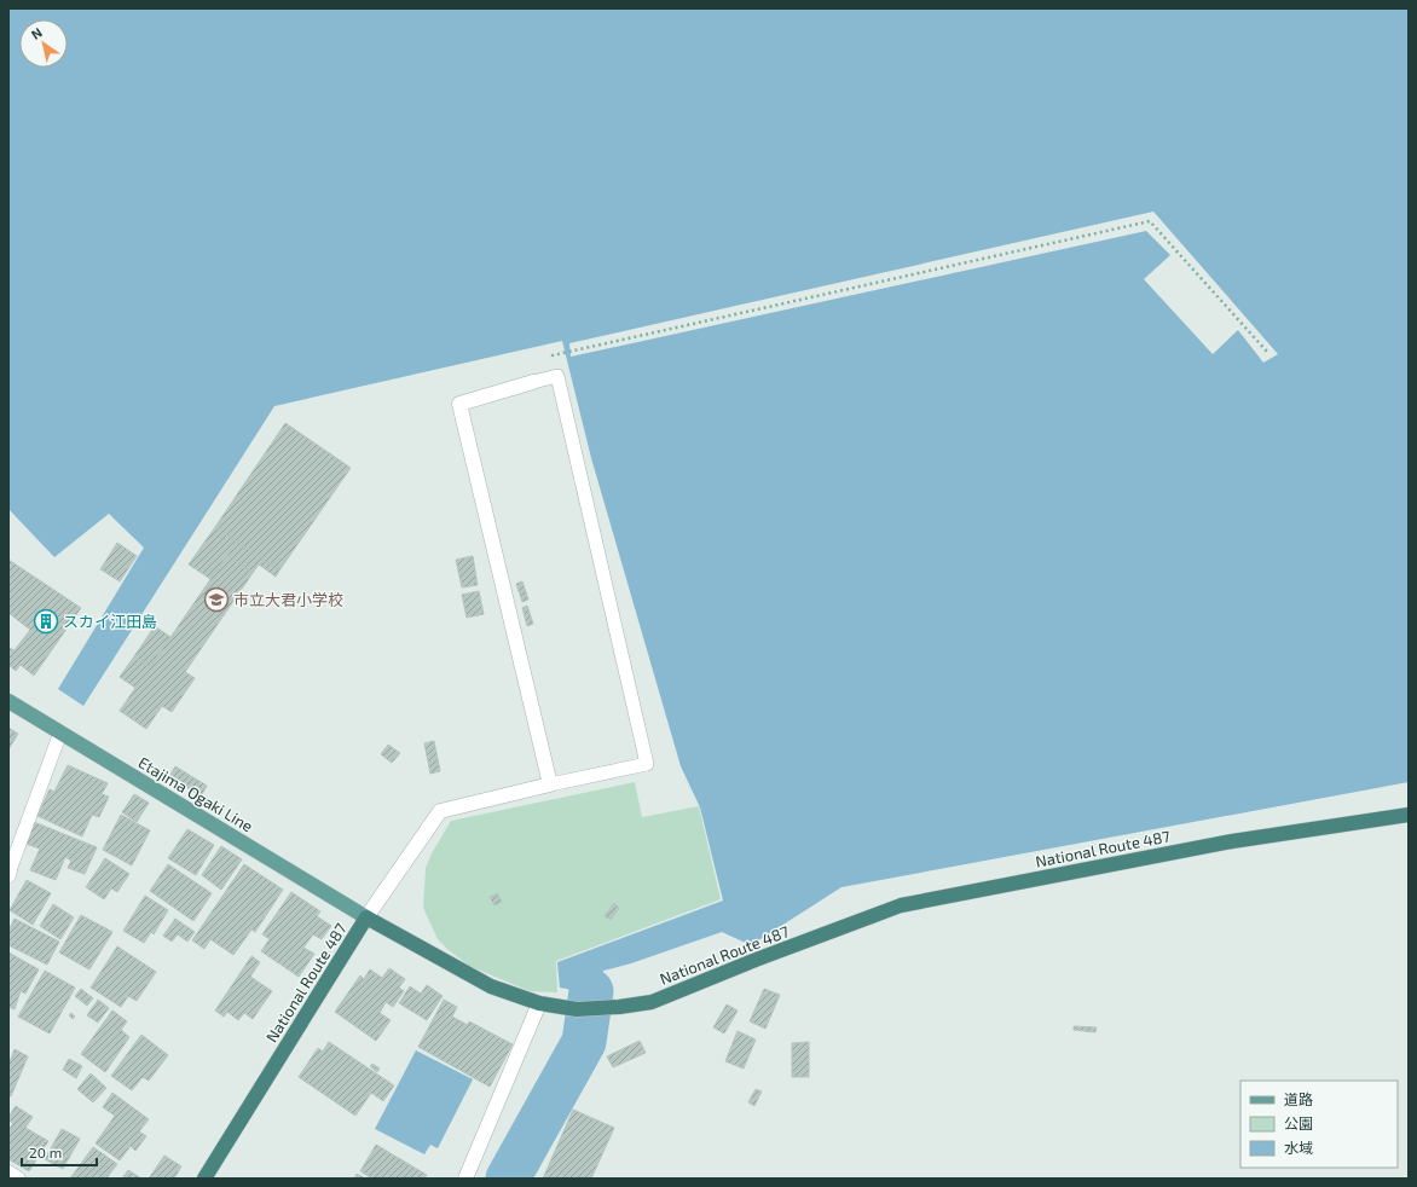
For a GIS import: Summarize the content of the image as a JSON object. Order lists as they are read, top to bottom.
{
  "streets": {
    "highway": ["National Route 487"],
    "main road": ["Etajima Ogaki Line"]
  },
  "crossings": [
    ["Etajima Ogaki Line", "National Route 487"]
  ],
  "places": {
    "school or university": ["市立大君小学校"],
    "building": ["スカイ江田島"]
  },
  "legend": ["道路", "公園", "水域"],
  "scale_bar": "20 m",
  "north": "top left"
}
